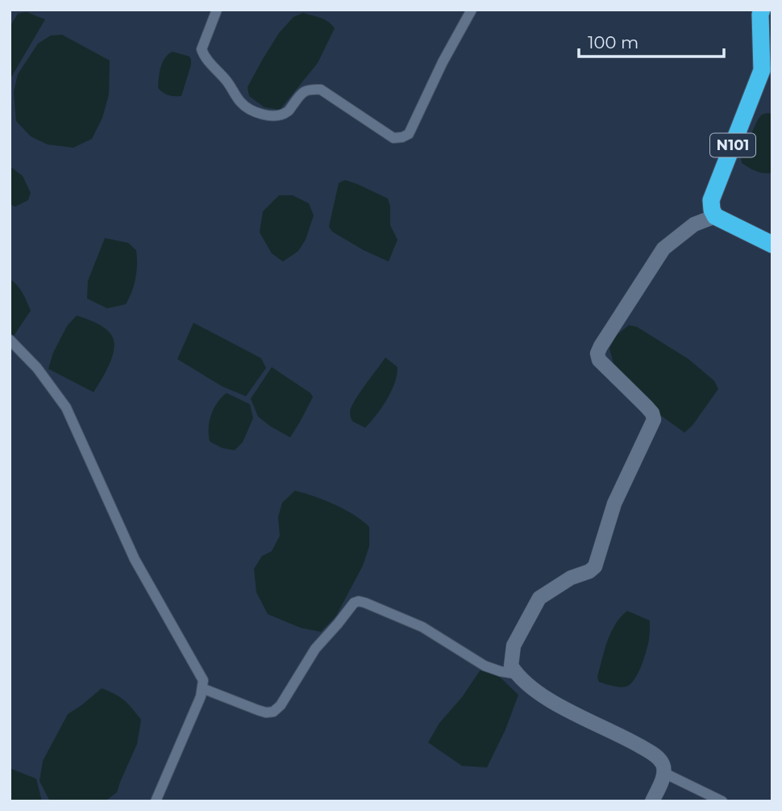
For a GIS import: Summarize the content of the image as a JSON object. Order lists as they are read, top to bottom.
{
  "streets": {
    "highway": ["N101"]
  },
  "scale_bar": "100 m"
}
